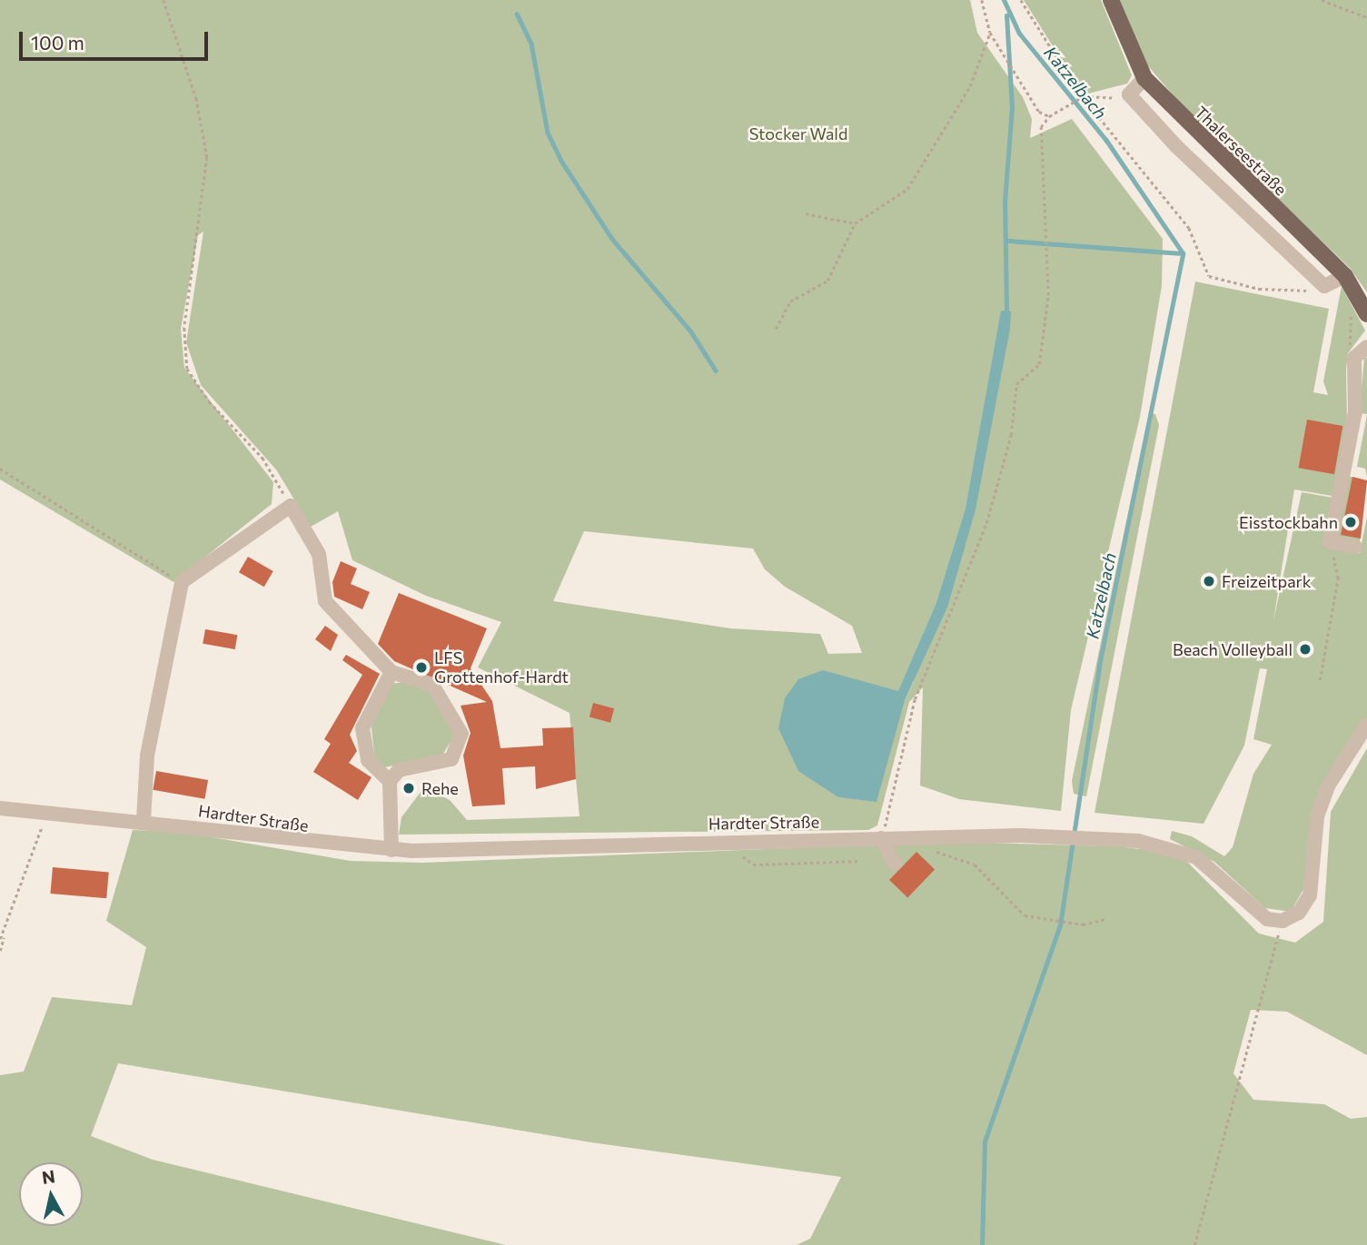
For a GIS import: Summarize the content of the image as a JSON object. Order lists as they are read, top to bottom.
{
  "streets": {
    "main road": ["Thalerseestraße"],
    "street": ["Hardter Straße"]
  },
  "water": ["Katzelbach"],
  "parks": ["Stocker Wald"],
  "places": [
    "Eisstockbahn",
    "Freizeitpark",
    "Beach Volleyball",
    "LFS Grottenhof-Hardt",
    "Rehe"
  ],
  "scale_bar": "100 m",
  "north": "top"
}
